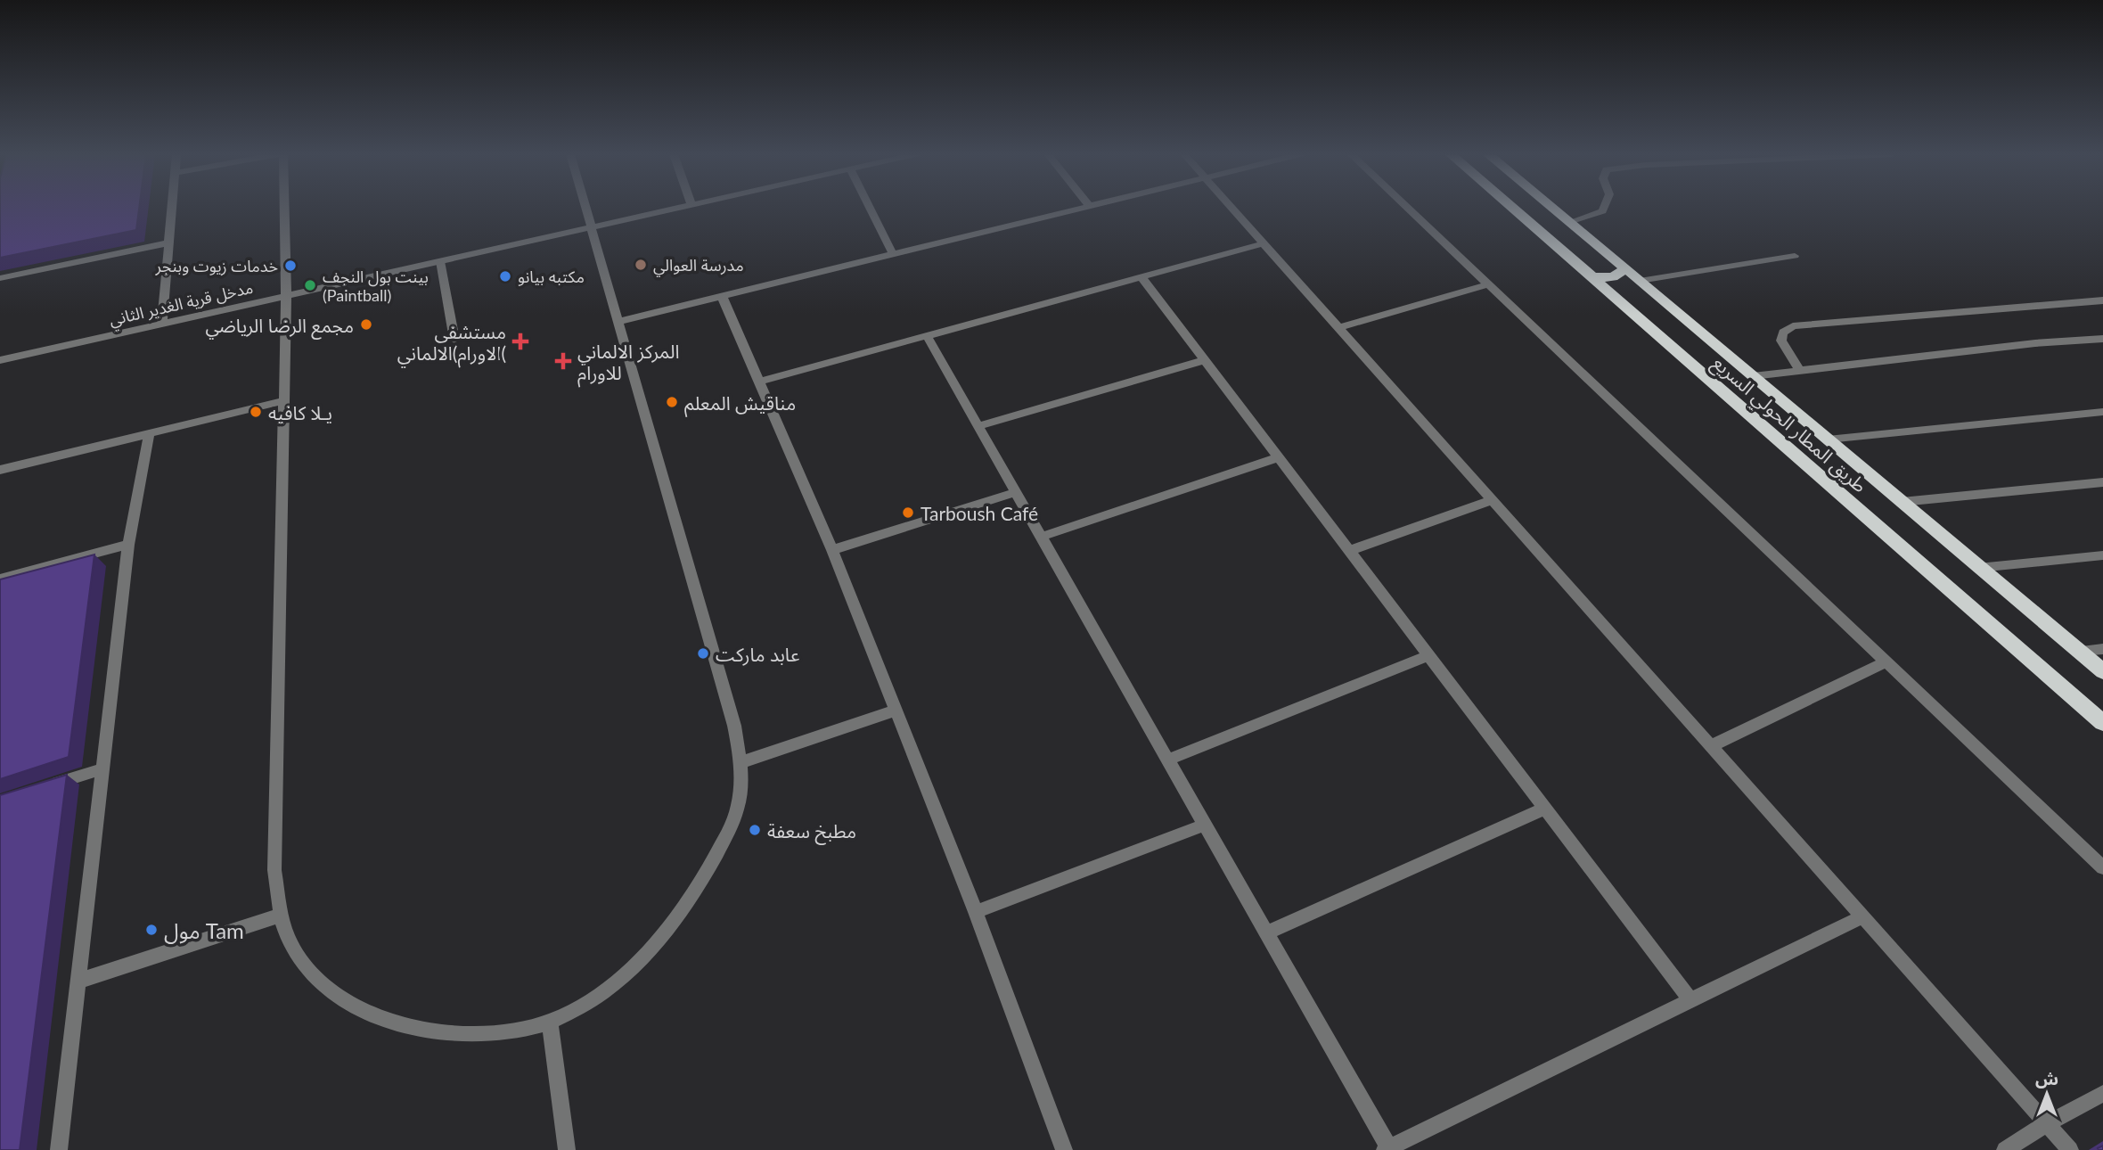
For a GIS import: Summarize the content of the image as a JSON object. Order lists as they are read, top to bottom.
{
  "streets": {
    "highway": ["طريق المطار الحولي السريع"],
    "street": ["مدخل قرية الغدير الثاني"]
  },
  "places": {
    "other": [
      "مدرسة العوالي",
      "خدمات زيوت وبنجر",
      "مكتبه بيانو",
      "بينت بول النجف (Paintball)",
      "مجمع الرضا الرياضي",
      "مناقيش المعلم",
      "يـلا كافيه",
      "Tarboush Café",
      "عابد ماركت",
      "مطبخ سعفة",
      "مول Tam"
    ],
    "health": ["مستشفى الاورام)الالماني(", "المركز الالماني للاورام"]
  },
  "north": "top"
}
